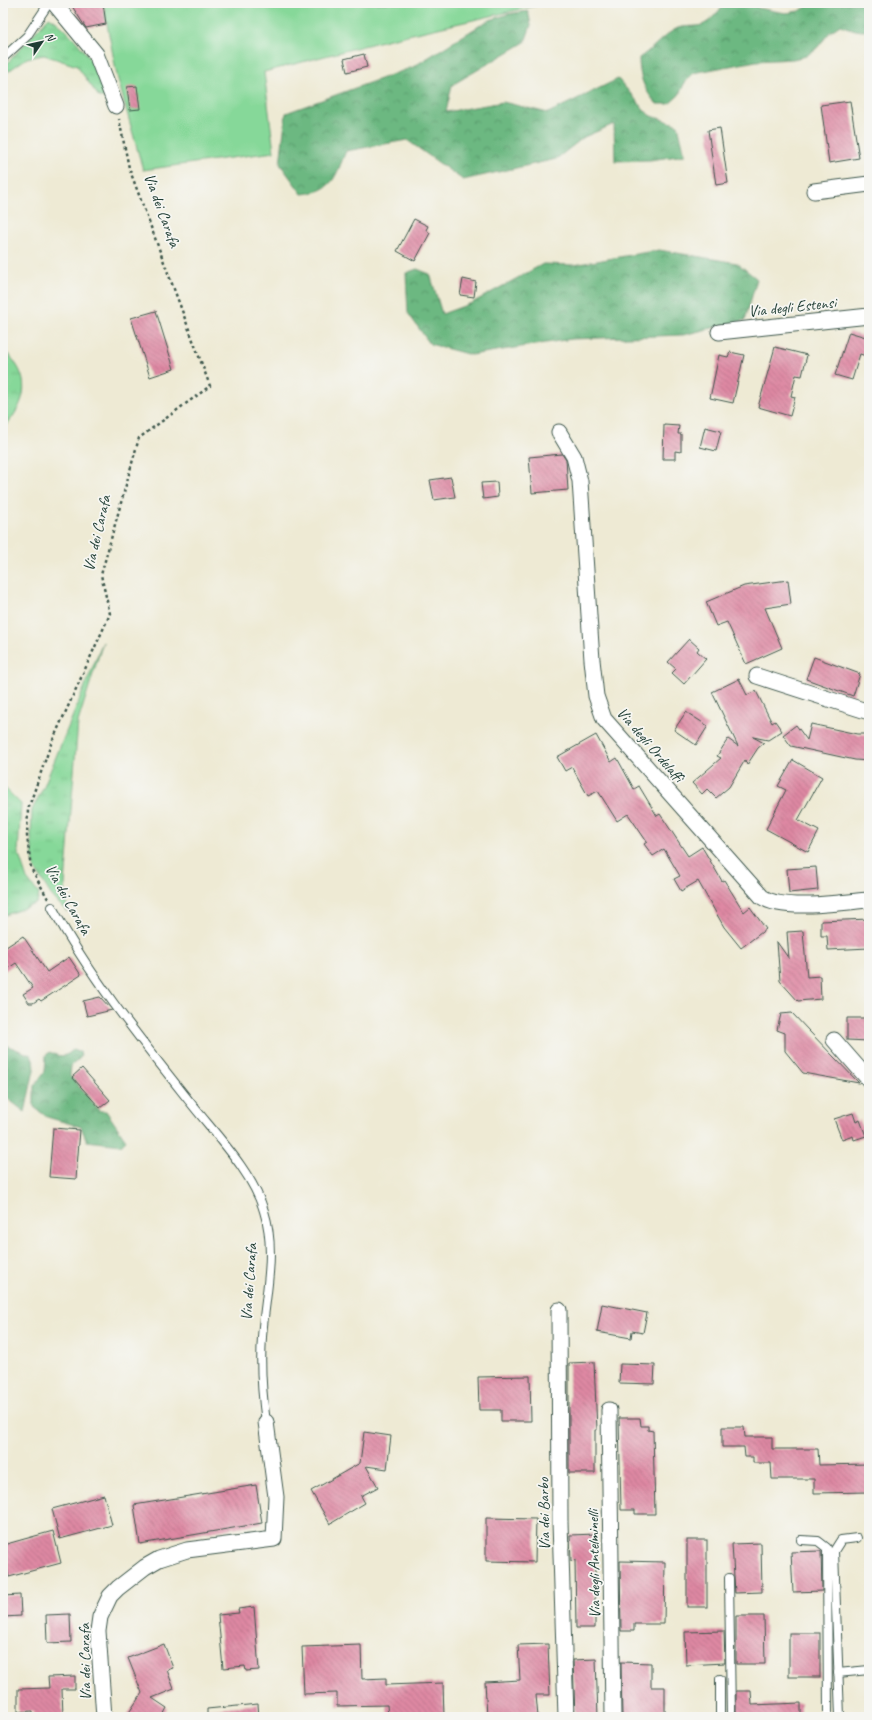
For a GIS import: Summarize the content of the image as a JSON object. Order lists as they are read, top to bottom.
{
  "streets": {
    "street": [
      "Via dei Carafa",
      "Via degli Estensi",
      "Via degli Ordelaffi",
      "Via dei Barbo",
      "Via degli Antelminelli"
    ]
  },
  "north": "top right"
}
